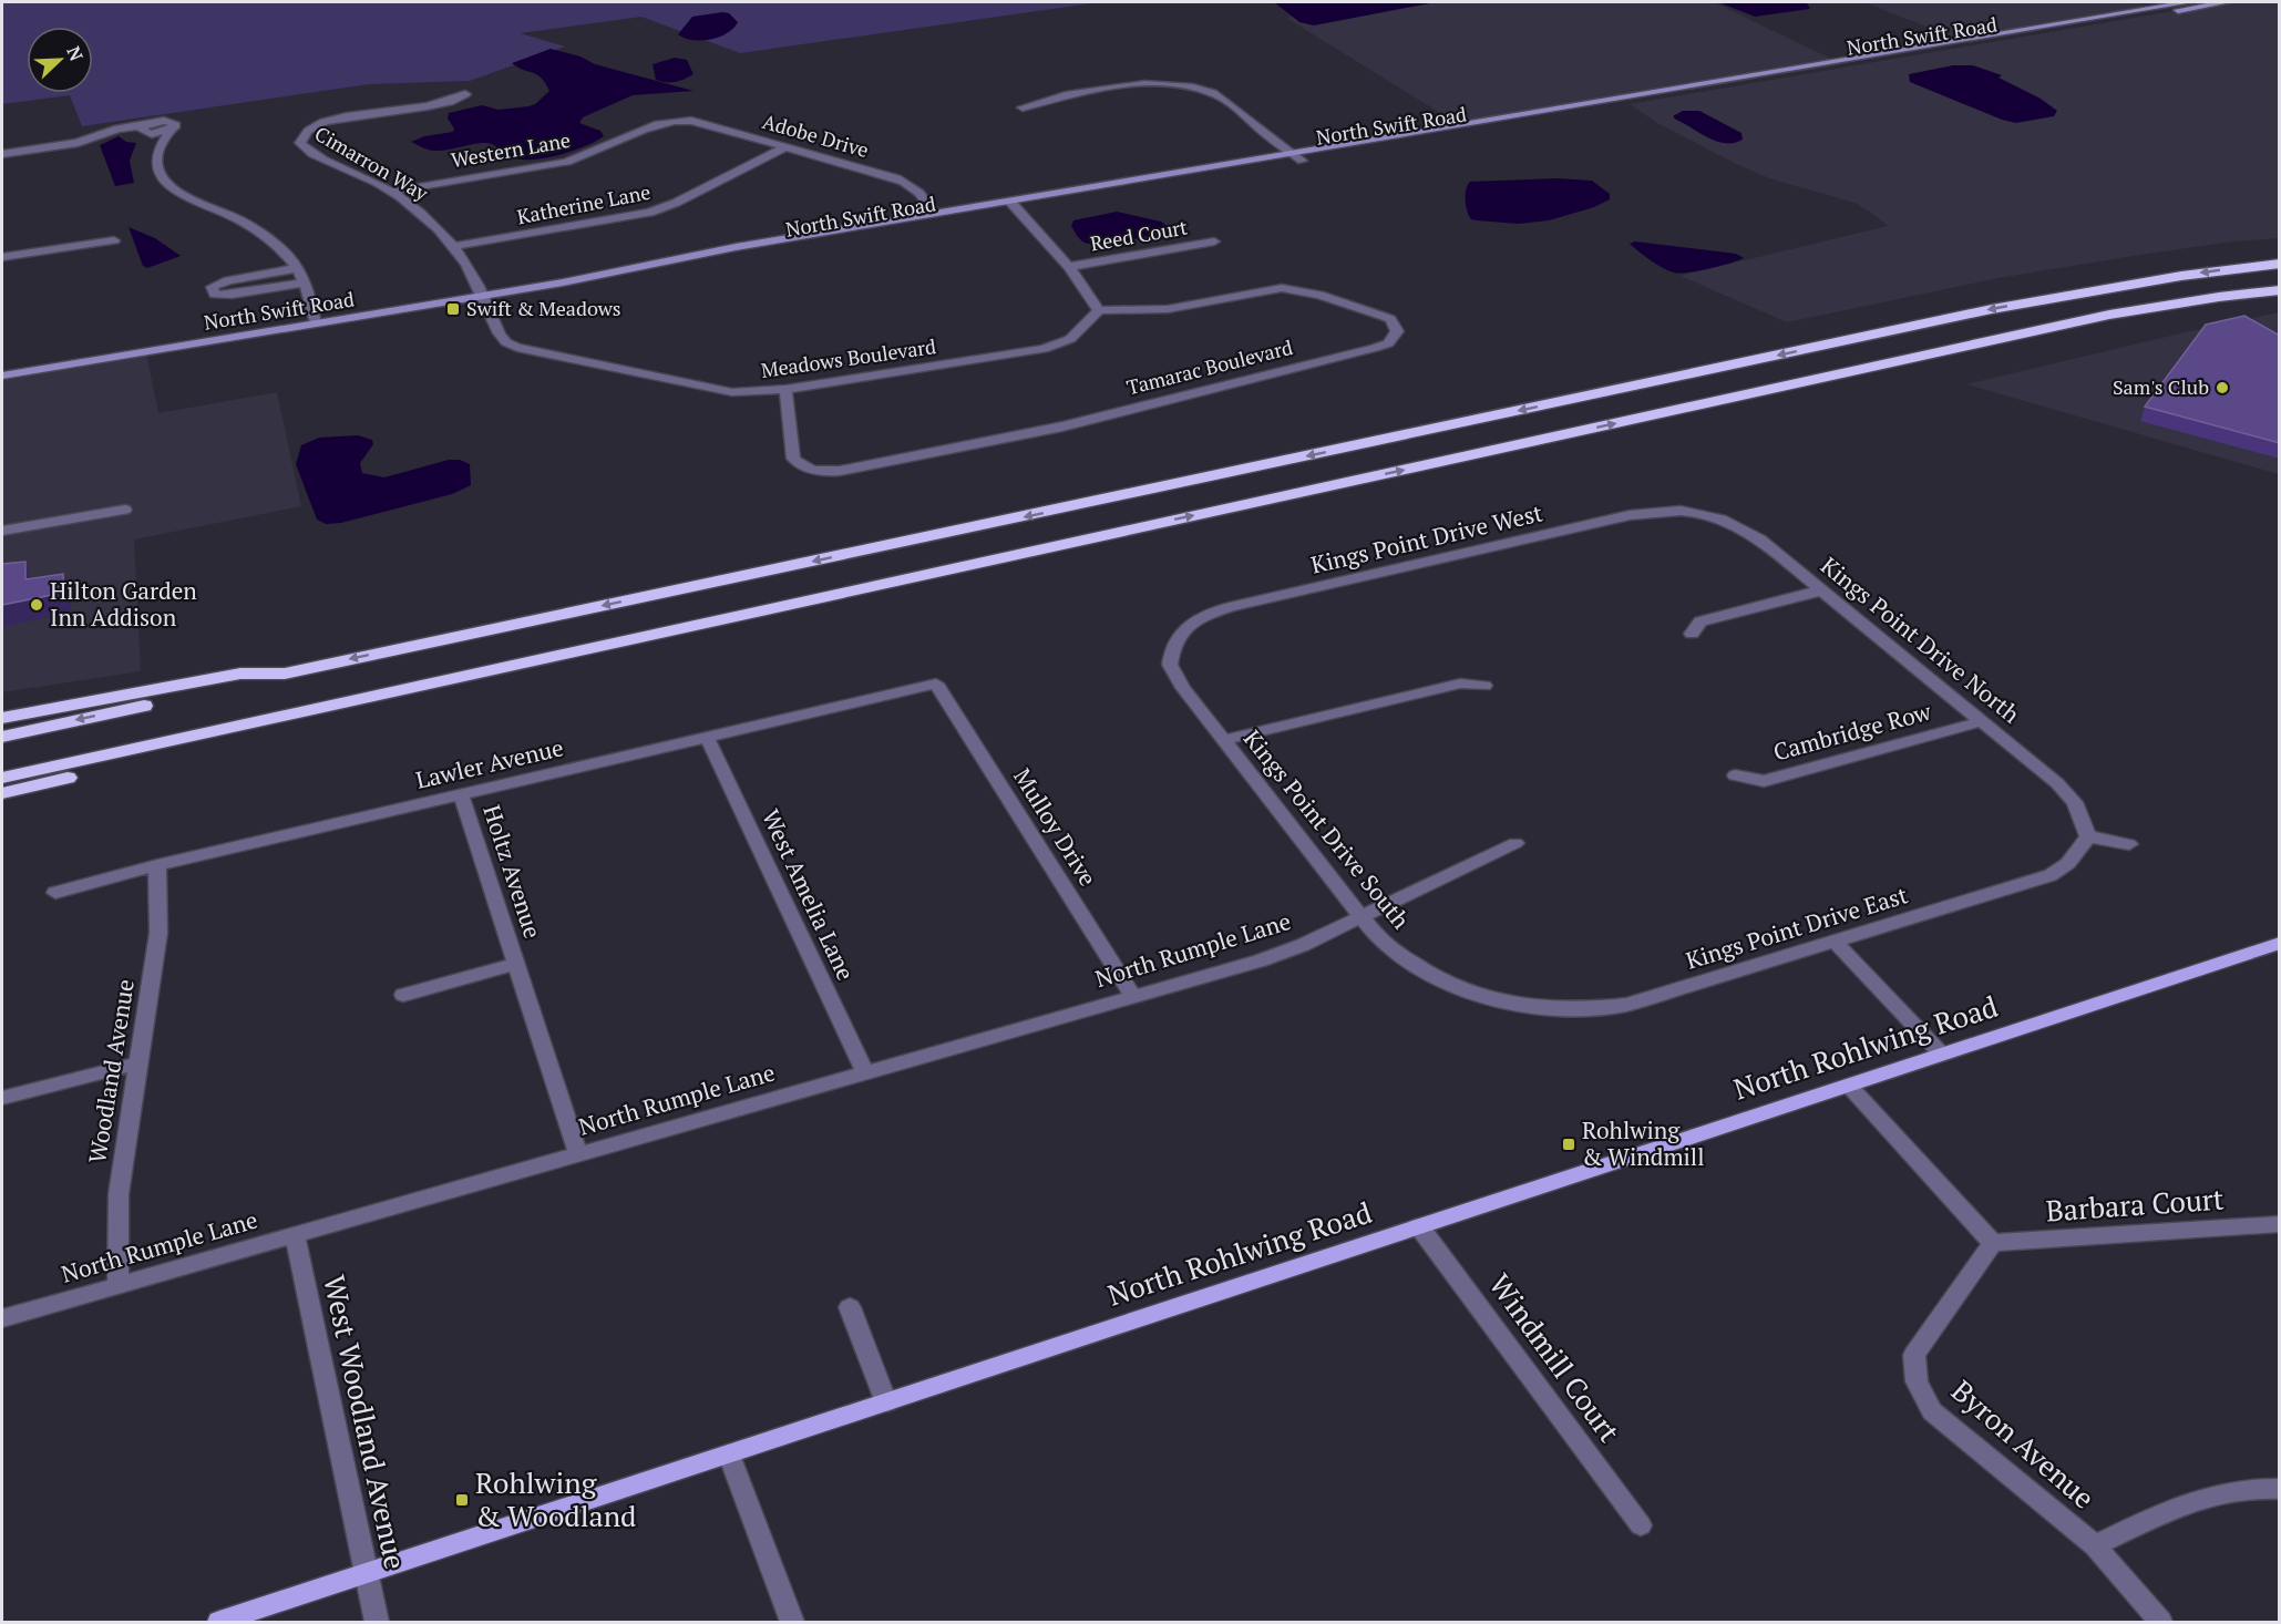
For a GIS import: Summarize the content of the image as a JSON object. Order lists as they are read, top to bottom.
{
  "streets": {
    "main road": ["North Rohlwing Road"],
    "street": [
      "North Swift Road",
      "Adobe Drive",
      "Western Lane",
      "Cimarron Way",
      "Katherine Lane",
      "Reed Court",
      "Meadows Boulevard",
      "Tamarac Boulevard",
      "Kings Point Drive West",
      "Kings Point Drive North",
      "Cambridge Row",
      "Lawler Avenue",
      "Mulloy Drive",
      "Kings Point Drive South",
      "Holtz Avenue",
      "West Amelia Lane",
      "Kings Point Drive East",
      "North Rumple Lane",
      "Woodland Avenue",
      "Barbara Court",
      "Windmill Court",
      "West Woodland Avenue",
      "Byron Avenue"
    ]
  },
  "crossings": [
    ["North Swift Road", "Adobe Drive"],
    ["North Swift Road", "Cimarron Way"],
    ["North Swift Road", "Meadows Boulevard"],
    ["Adobe Drive", "Western Lane"],
    ["Adobe Drive", "Katherine Lane"],
    ["Western Lane", "Cimarron Way"],
    ["Cimarron Way", "Katherine Lane"],
    ["Cimarron Way", "Meadows Boulevard"],
    ["Meadows Boulevard", "Tamarac Boulevard"],
    ["Kings Point Drive West", "Kings Point Drive North"],
    ["Kings Point Drive West", "Kings Point Drive South"],
    ["Kings Point Drive North", "Cambridge Row"],
    ["Kings Point Drive North", "Kings Point Drive East"],
    ["Lawler Avenue", "Mulloy Drive"],
    ["Lawler Avenue", "Holtz Avenue"],
    ["Lawler Avenue", "West Amelia Lane"],
    ["Lawler Avenue", "Woodland Avenue"],
    ["Mulloy Drive", "North Rumple Lane"],
    ["Kings Point Drive South", "Kings Point Drive East"],
    ["Kings Point Drive South", "North Rumple Lane"],
    ["Holtz Avenue", "North Rumple Lane"],
    ["West Amelia Lane", "North Rumple Lane"],
    ["North Rumple Lane", "Woodland Avenue"],
    ["North Rumple Lane", "West Woodland Avenue"],
    ["North Rohlwing Road", "Windmill Court"],
    ["North Rohlwing Road", "West Woodland Avenue"],
    ["Barbara Court", "Byron Avenue"]
  ],
  "places": {
    "transit": ["Swift & Meadows", "Rohlwing & Windmill", "Rohlwing & Woodland"],
    "other": ["Sam's Club", "Hilton Garden Inn Addison"]
  },
  "north": "top right"
}
